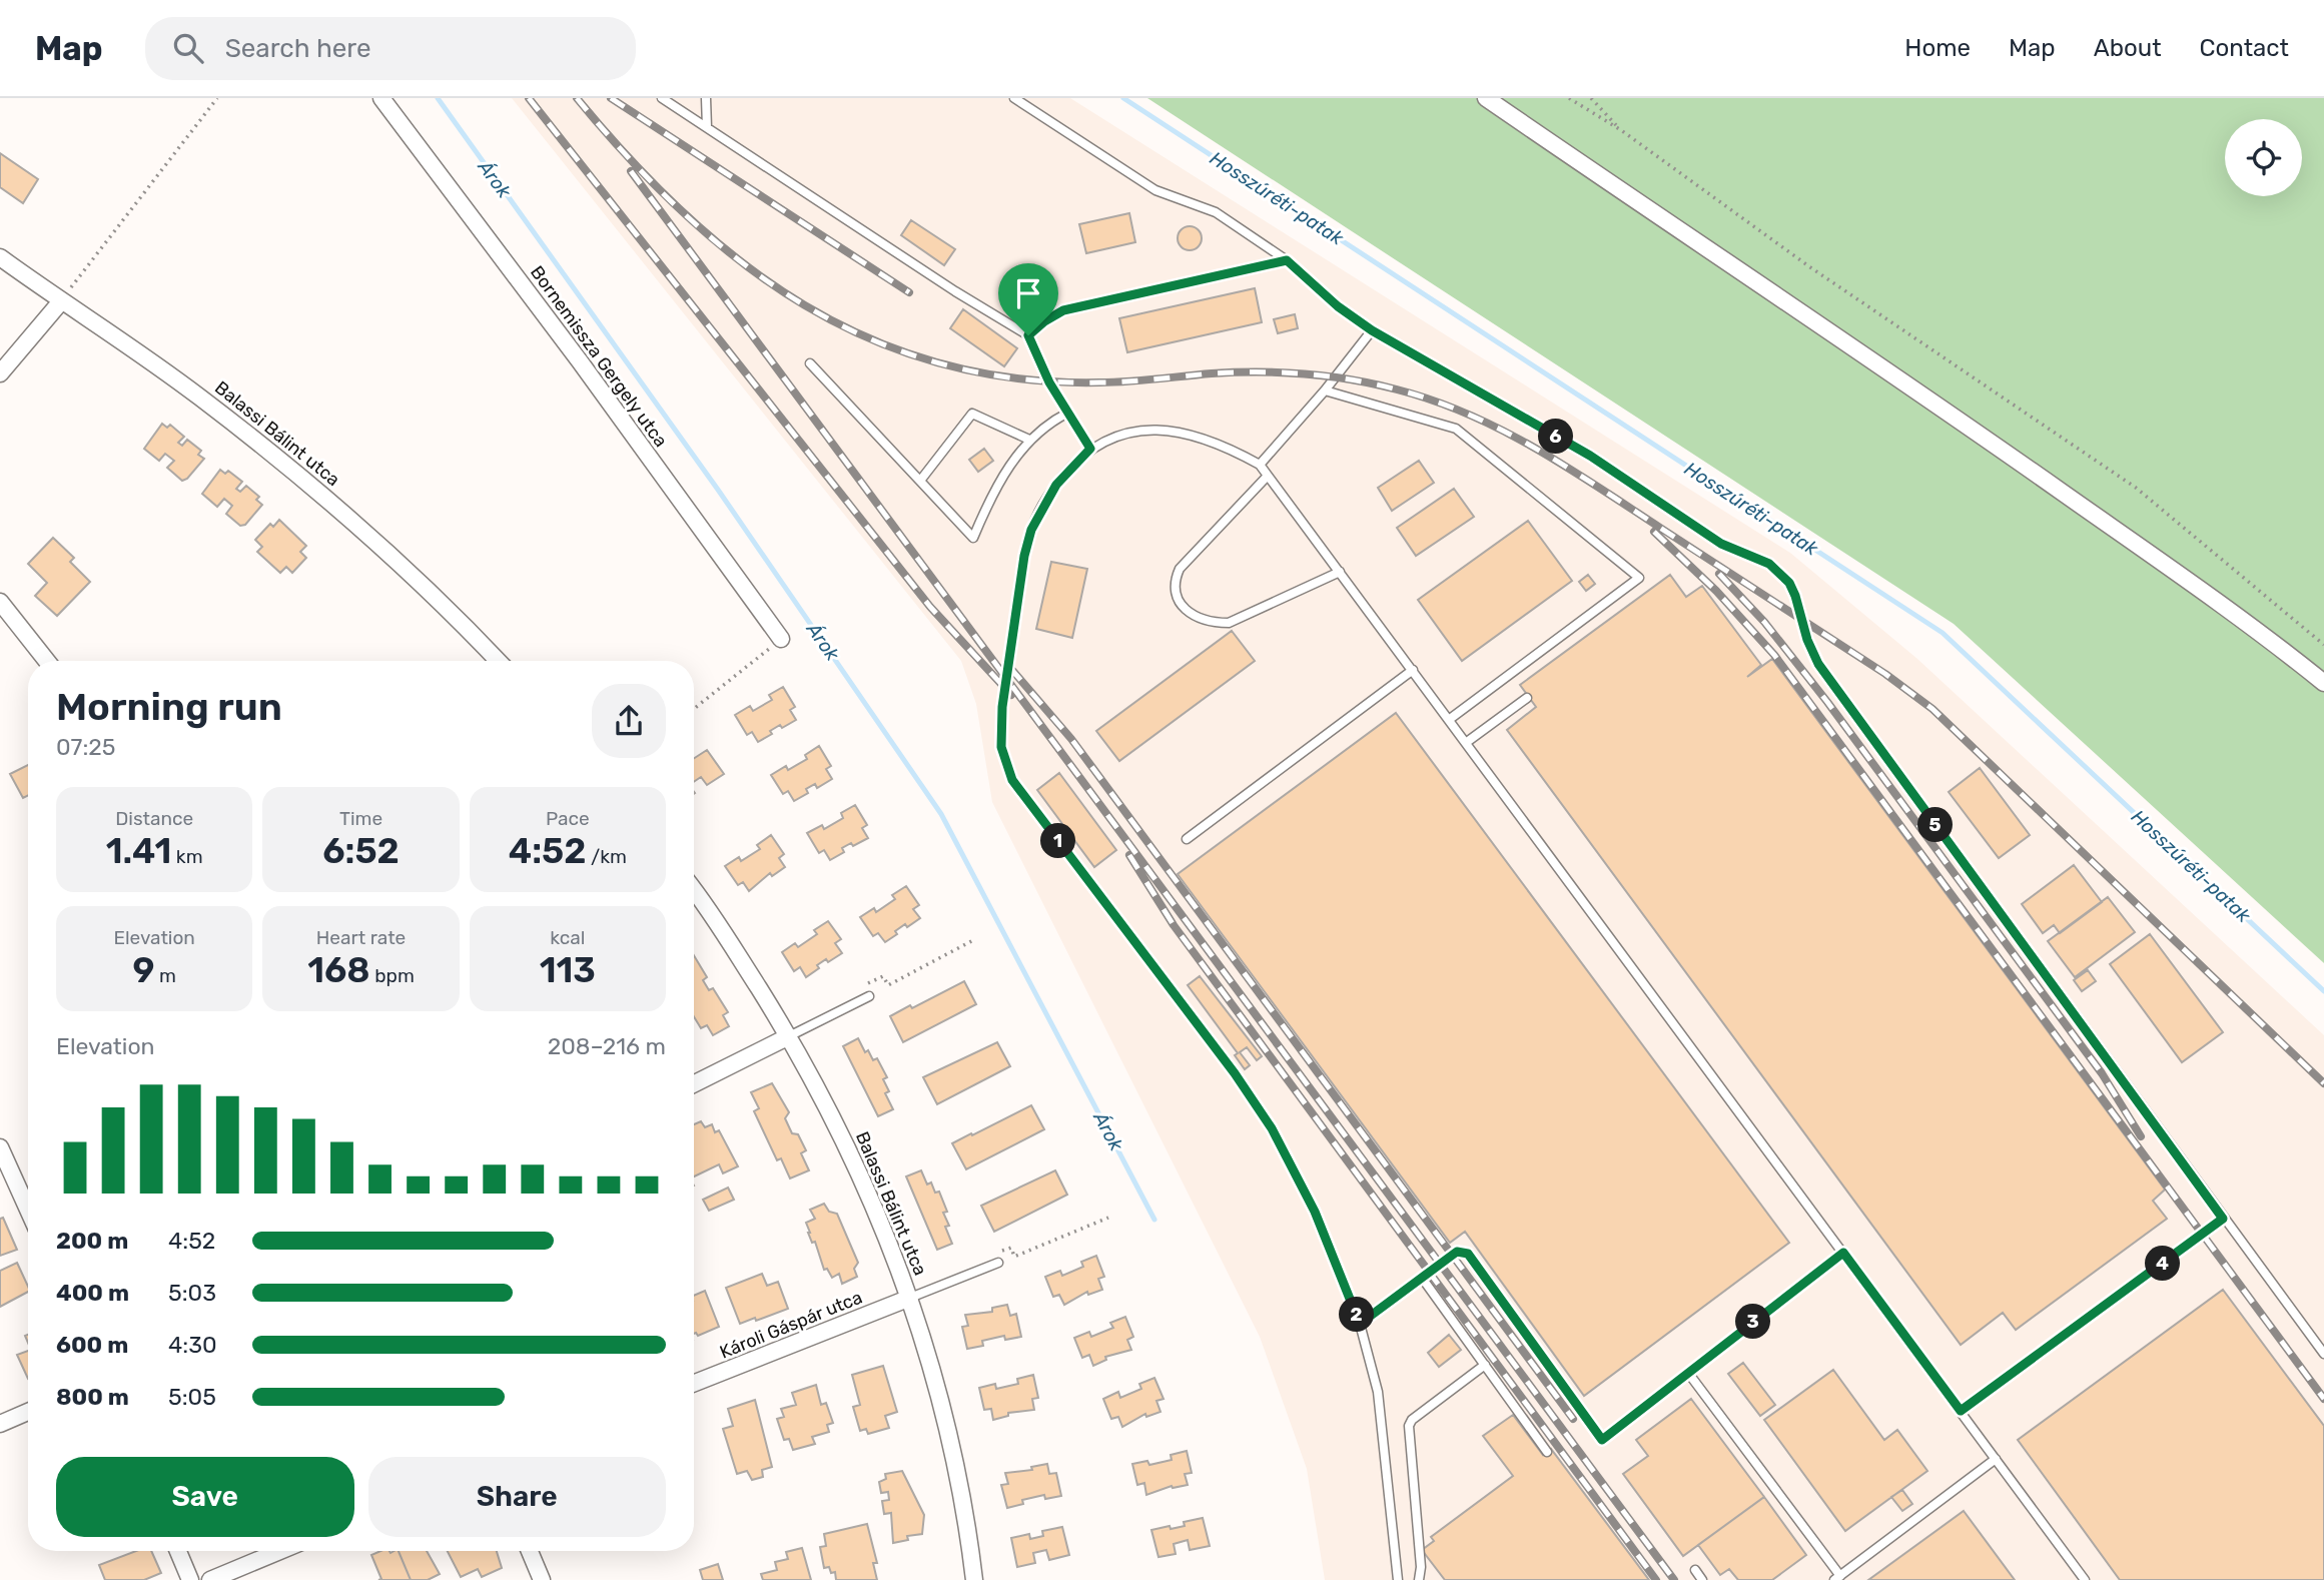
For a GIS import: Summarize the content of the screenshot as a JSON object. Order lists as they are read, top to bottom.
{
  "streets": {
    "street": ["Bornemissza Gergely utca", "Balassi Bálint utca", "Károli Gáspár utca"]
  },
  "crossings": [
    ["Balassi Bálint utca", "Károli Gáspár utca"]
  ],
  "water": ["Árok", "Hosszúréti-patak"],
  "page": {
    "header": "Map",
    "search": "Search here",
    "nav": [
      "Home",
      "Map",
      "About",
      "Contact"
    ],
    "pins": [
      "6",
      "5",
      "1",
      "4",
      "2",
      "3"
    ],
    "heading": ["Morning run", "07:25"],
    "stats": [
      ["Distance", "1.41 km"],
      ["Time", "6:52"],
      ["Pace", "4:52 /km"],
      ["Elevation", "9 m"],
      ["Heart rate", "168 bpm"],
      ["kcal", "113"]
    ],
    "chart": ["Elevation", "208–216 m"],
    "list": [
      {
        "name": "200 m",
        "note": "4:52"
      },
      {
        "name": "400 m",
        "note": "5:03"
      },
      {
        "name": "600 m",
        "note": "4:30"
      },
      {
        "name": "800 m",
        "note": "5:05"
      }
    ],
    "buttons": ["Save", "Share"]
  }
}
